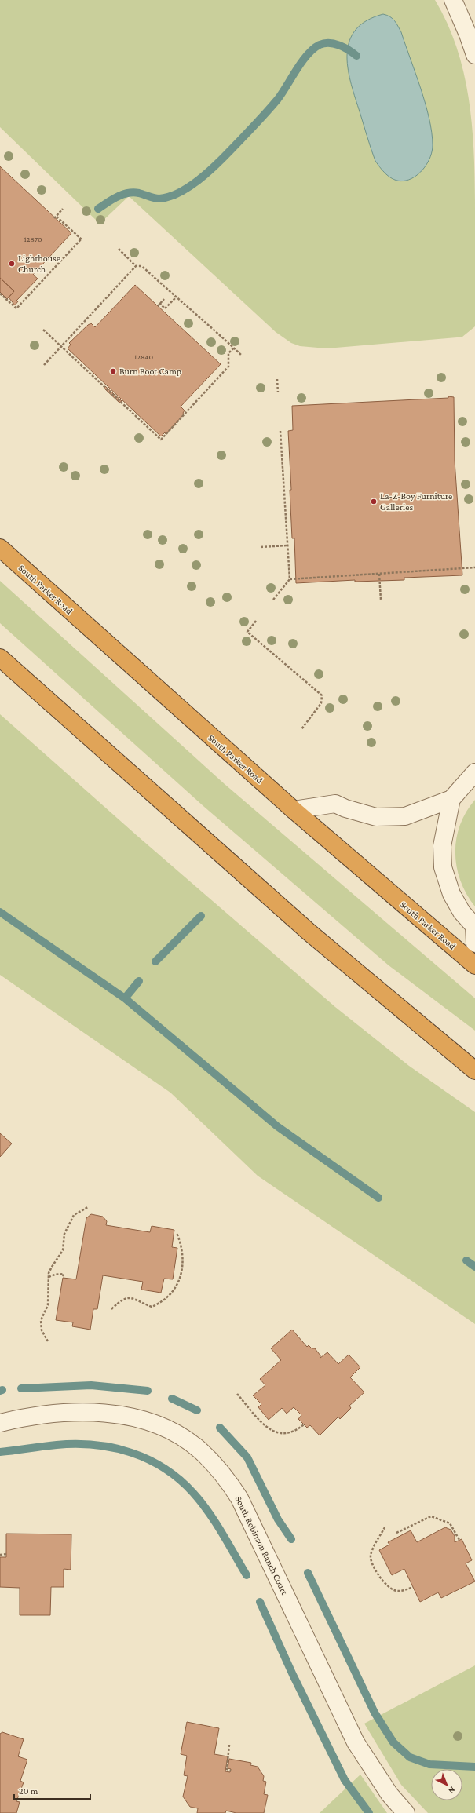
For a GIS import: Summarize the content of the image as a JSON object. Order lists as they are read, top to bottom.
{
  "streets": {
    "highway": ["South Parker Road"],
    "street": ["South Robinson Ranch Court"]
  },
  "places": ["Lighthouse Church", "Burn Boot Camp", "La-Z-Boy Furniture Galleries"],
  "house_numbers": ["12870", "12840"],
  "scale_bar": "20 m",
  "north": "bottom right"
}
